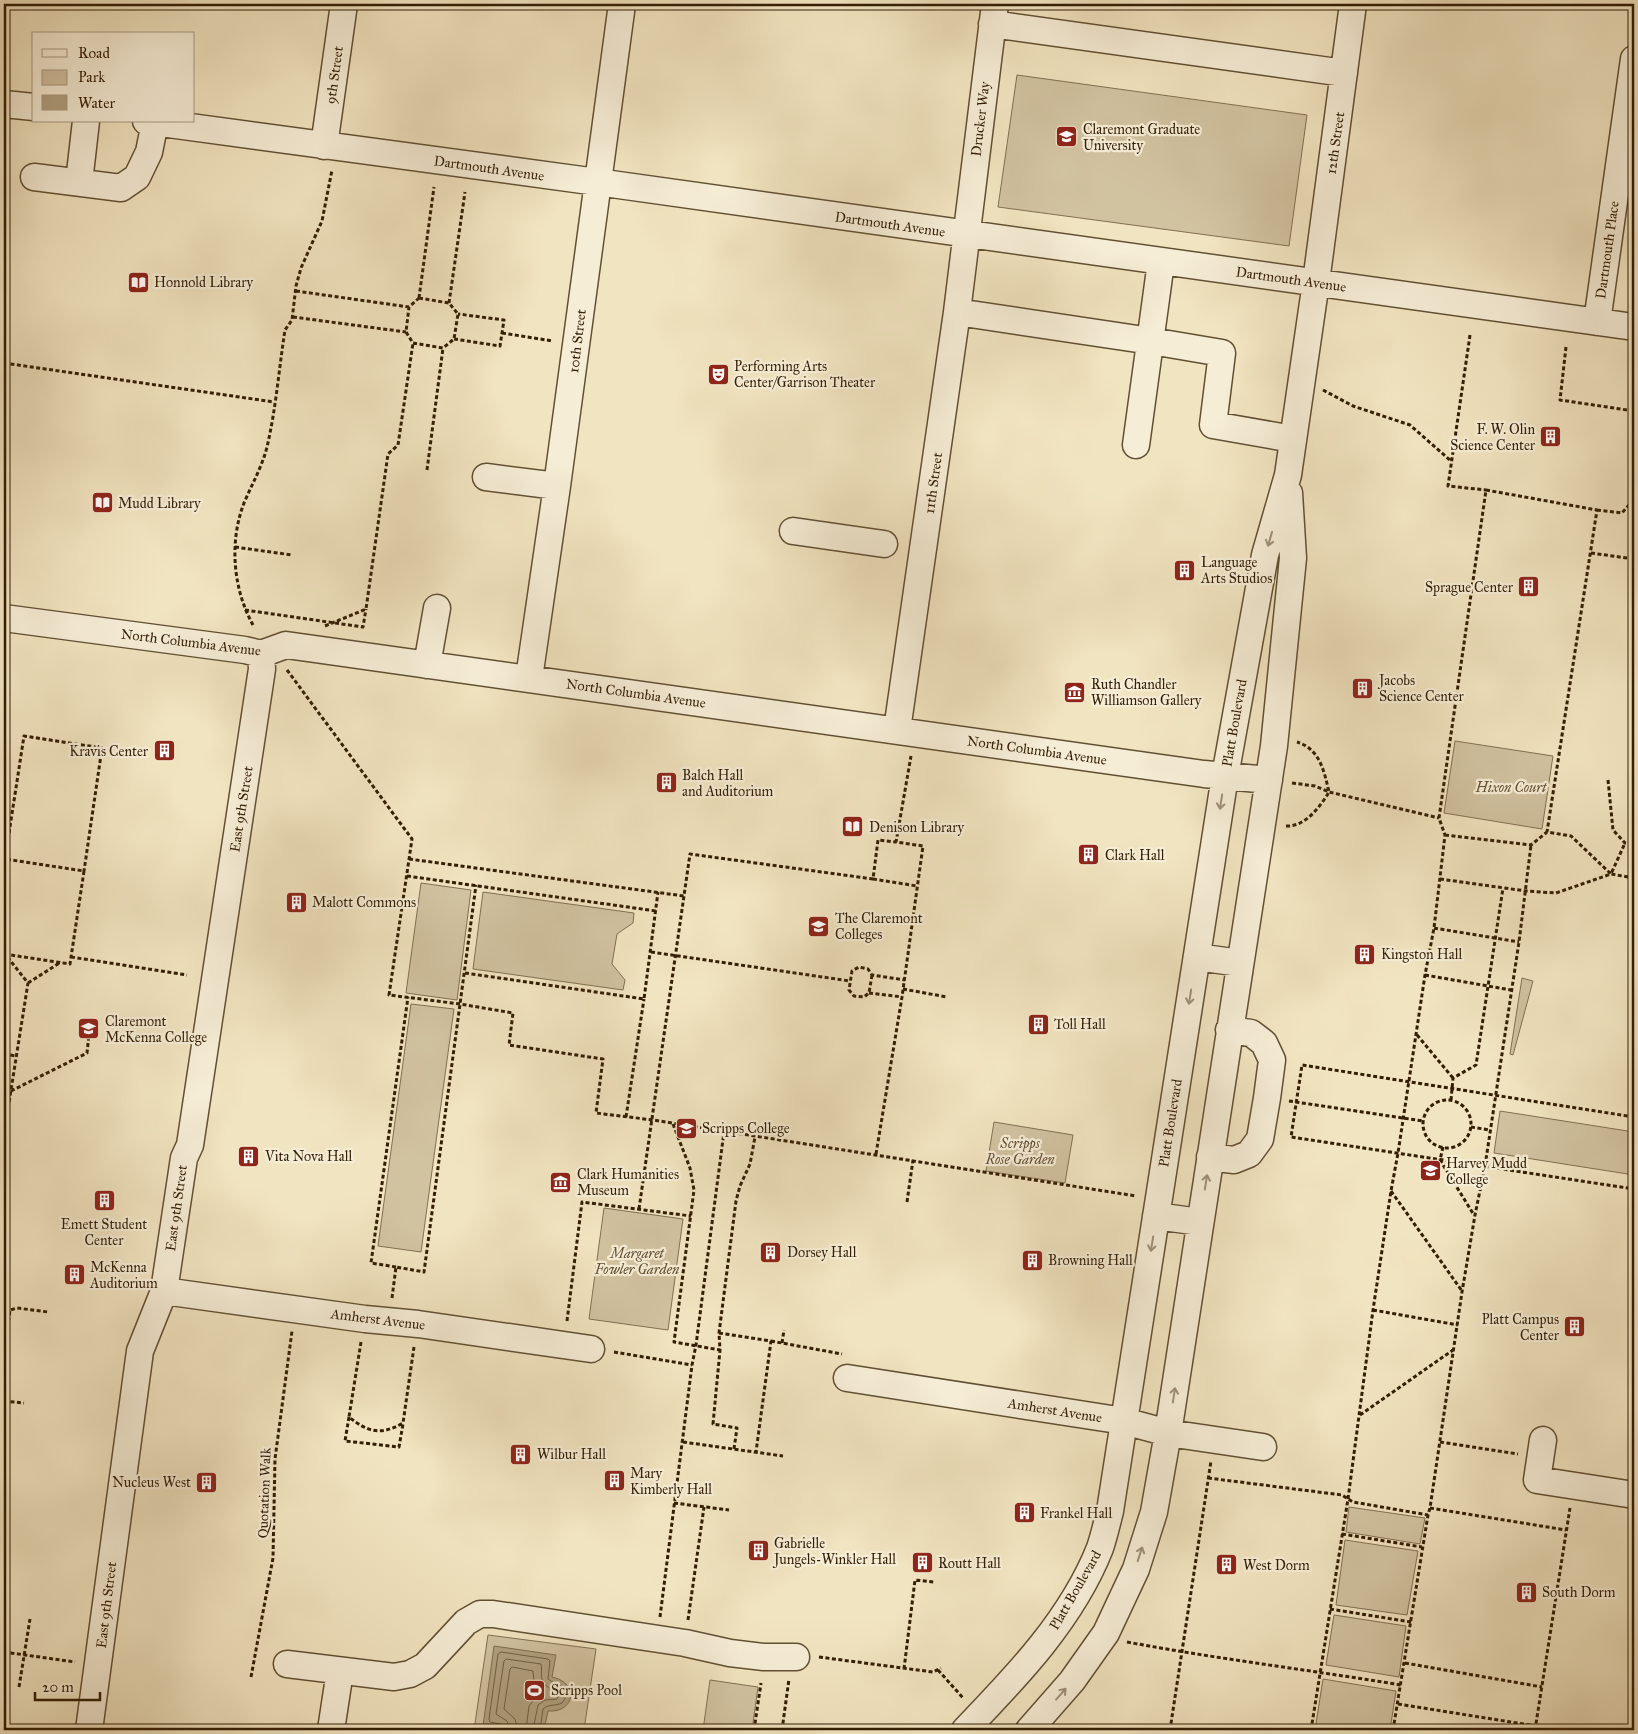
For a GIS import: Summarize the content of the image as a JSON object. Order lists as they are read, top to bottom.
{
  "streets": {
    "street": [
      "9th Street",
      "Drucker Way",
      "12th Street",
      "Dartmouth Avenue",
      "Dartmouth Place",
      "10th Street",
      "11th Street",
      "North Columbia Avenue",
      "Platt Boulevard",
      "East 9th Street",
      "Amherst Avenue"
    ],
    "path": ["Quotation Walk"]
  },
  "crossings": [
    ["9th Street", "Dartmouth Avenue"],
    ["Drucker Way", "Dartmouth Avenue"],
    ["Drucker Way", "11th Street"],
    ["12th Street", "Dartmouth Avenue"],
    ["12th Street", "Platt Boulevard"],
    ["Dartmouth Avenue", "Dartmouth Place"],
    ["Dartmouth Avenue", "10th Street"],
    ["Dartmouth Avenue", "11th Street"],
    ["Dartmouth Avenue", "Platt Boulevard"],
    ["10th Street", "North Columbia Avenue"],
    ["11th Street", "North Columbia Avenue"],
    ["North Columbia Avenue", "Platt Boulevard"],
    ["North Columbia Avenue", "East 9th Street"],
    ["Platt Boulevard", "Amherst Avenue"],
    ["East 9th Street", "Amherst Avenue"],
    ["Amherst Avenue", "Quotation Walk"]
  ],
  "parks": ["Hixon Court", "Scripps Rose Garden", "Margaret Fowler Garden"],
  "places": {
    "school or university": [
      "Claremont Graduate University",
      "The Claremont Colleges",
      "Claremont McKenna College",
      "Scripps College",
      "Harvey Mudd College"
    ],
    "library": ["Honnold Library", "Mudd Library", "Denison Library"],
    "theatre": ["Performing Arts Center/Garrison Theater"],
    "building": [
      "F. W. Olin Science Center",
      "Language Arts Studios",
      "Sprague Center",
      "Jacobs Science Center",
      "Kravis Center",
      "Balch Hall and Auditorium",
      "Clark Hall",
      "Malott Commons",
      "Kingston Hall",
      "Toll Hall",
      "Vita Nova Hall",
      "Emett Student Center",
      "Dorsey Hall",
      "Browning Hall",
      "McKenna Auditorium",
      "Platt Campus Center",
      "Wilbur Hall",
      "Mary Kimberly Hall",
      "Nucleus West",
      "Frankel Hall",
      "Gabrielle Jungels-Winkler Hall",
      "Routt Hall",
      "West Dorm",
      "South Dorm"
    ],
    "museum": ["Ruth Chandler Williamson Gallery", "Clark Humanities Museum"],
    "sports": ["Scripps Pool"]
  },
  "legend": ["Road", "Park", "Water"],
  "scale_bar": "20 m"
}
